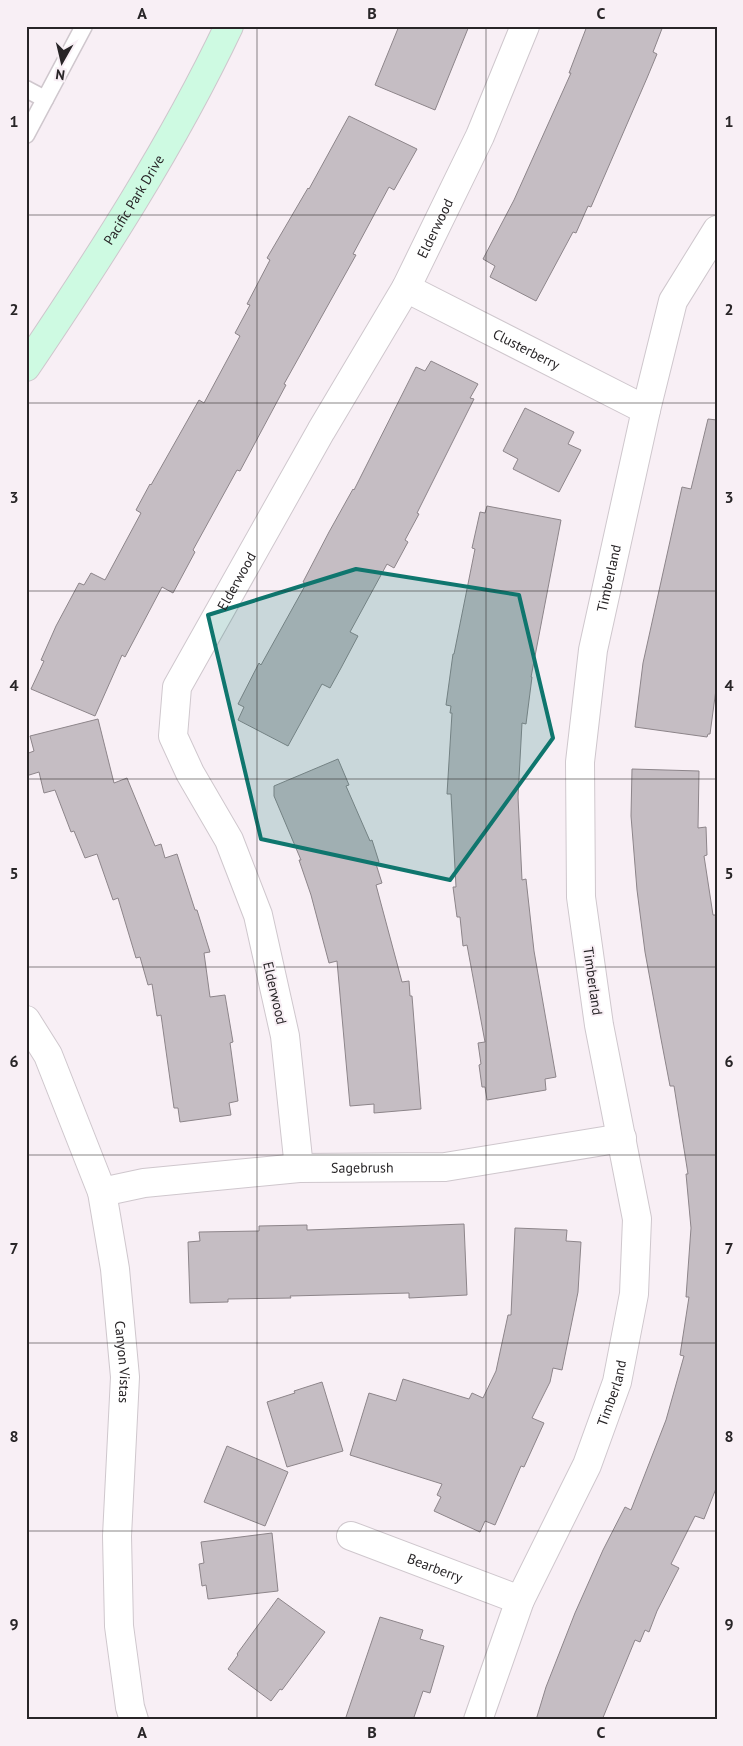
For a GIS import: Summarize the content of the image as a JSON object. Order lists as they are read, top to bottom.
{
  "streets": {
    "main road": ["Pacific Park Drive"],
    "street": [
      "Elderwood",
      "Clusterberry",
      "Timberland",
      "Sagebrush",
      "Canyon Vistas",
      "Bearberry"
    ]
  },
  "crossings": [
    ["Elderwood", "Clusterberry"],
    ["Elderwood", "Sagebrush"],
    ["Clusterberry", "Timberland"],
    ["Timberland", "Sagebrush"],
    ["Timberland", "Bearberry"],
    ["Sagebrush", "Canyon Vistas"]
  ],
  "north": "bottom",
  "grid": {
    "columns": ["A", "B", "C"],
    "rows": [
      "1",
      "2",
      "3",
      "4",
      "5",
      "6",
      "7",
      "8",
      "9"
    ]
  }
}
